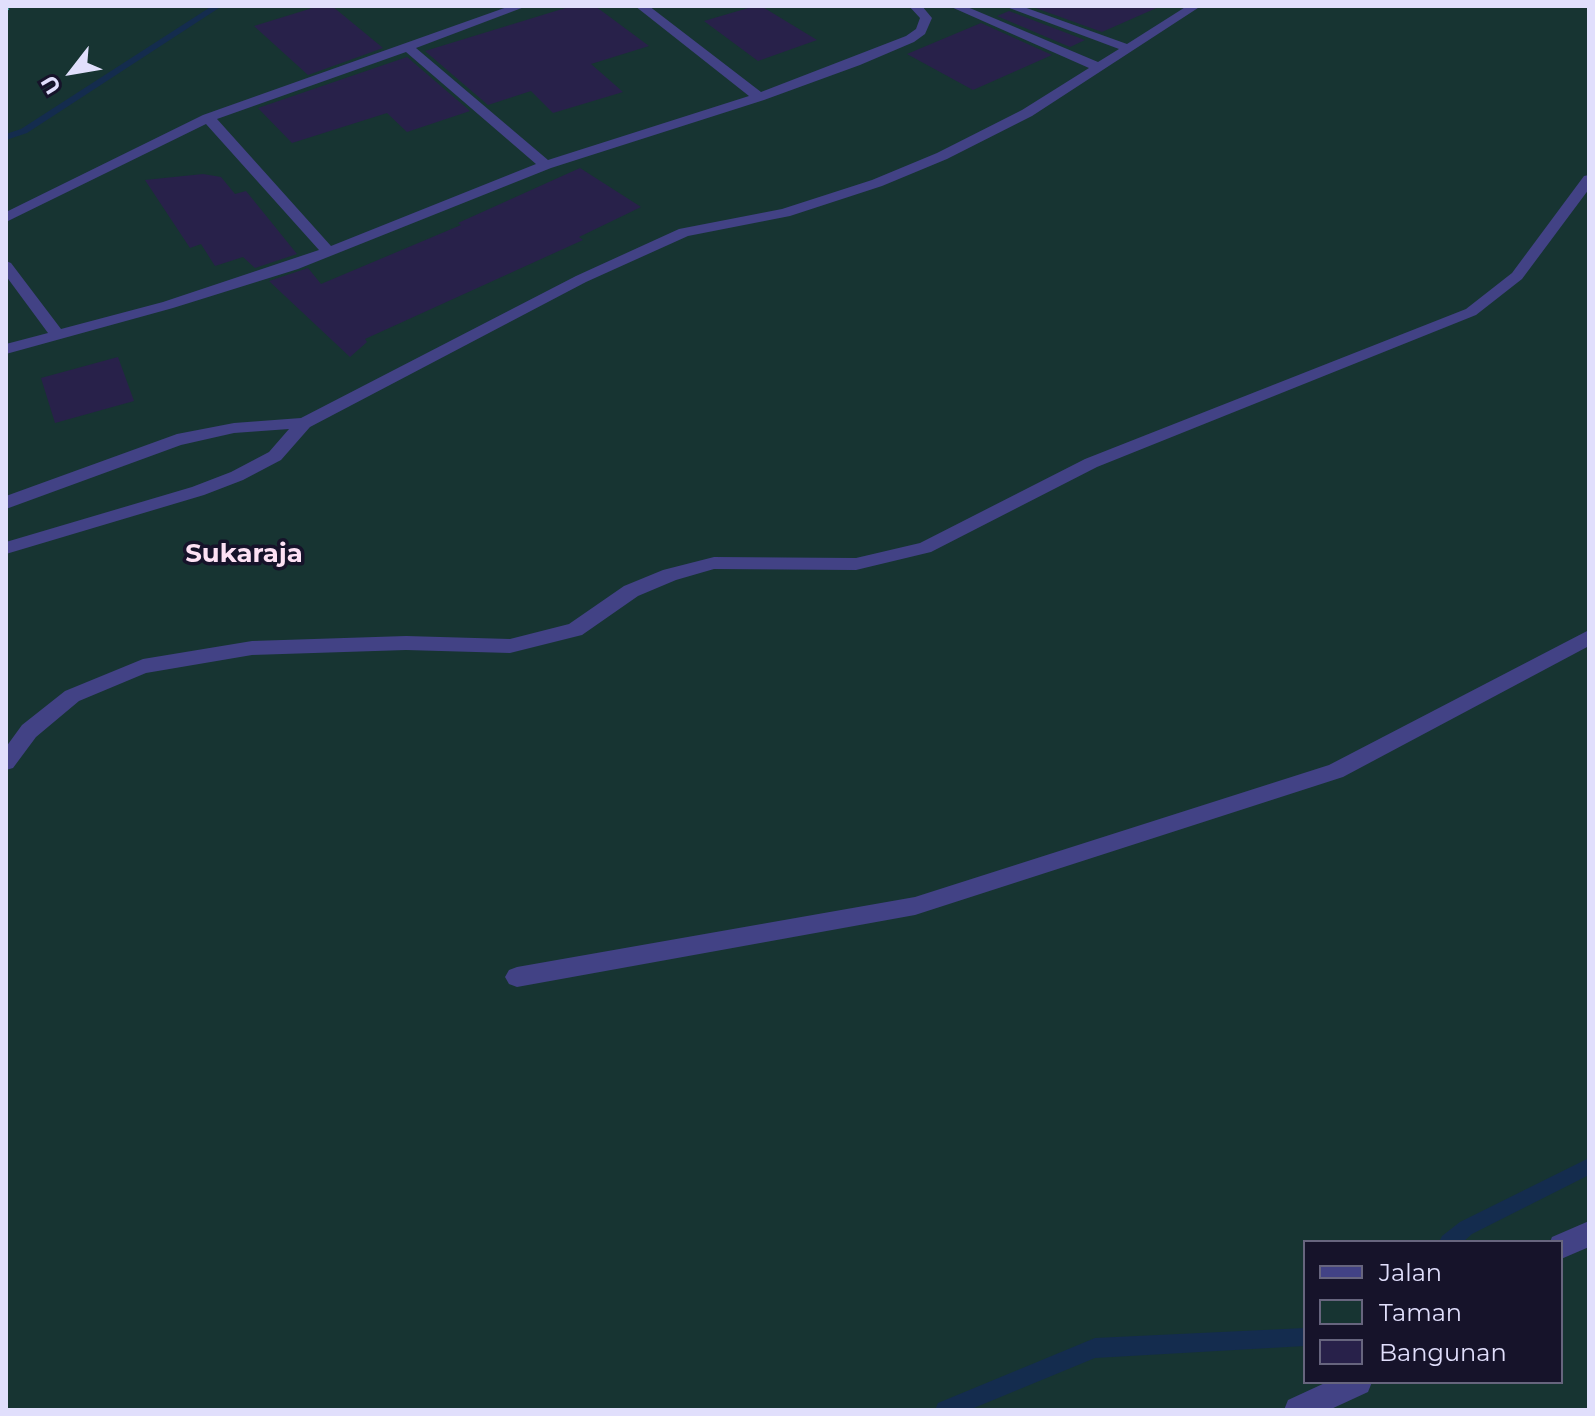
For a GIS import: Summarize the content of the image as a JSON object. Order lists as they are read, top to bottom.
{
  "districts": ["Sukaraja"],
  "legend": ["Jalan", "Taman", "Bangunan"],
  "north": "bottom left"
}
